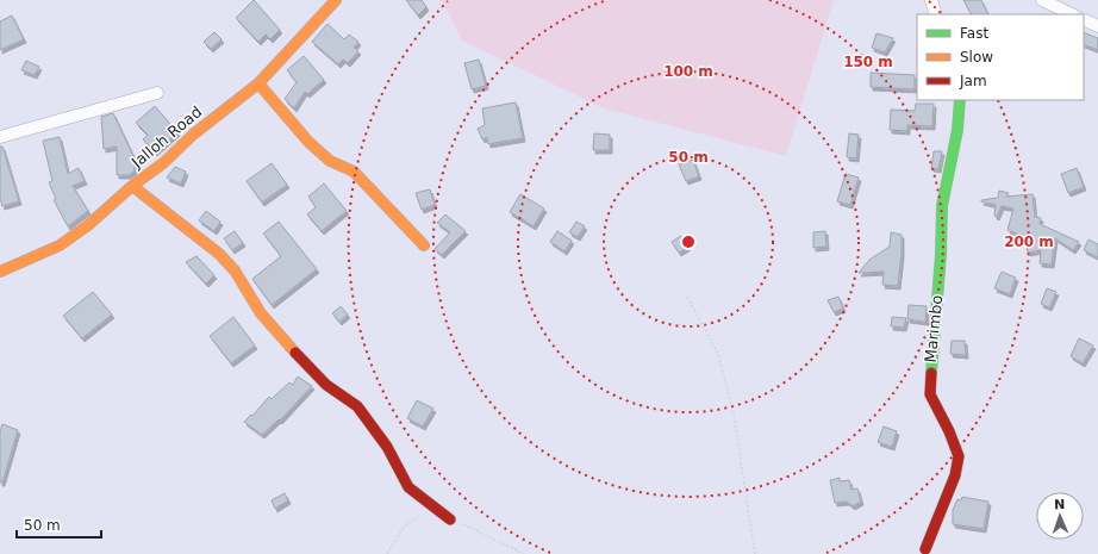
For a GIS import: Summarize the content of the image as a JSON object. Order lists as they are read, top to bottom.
{
  "streets": {
    "street": ["Jalloh Road", "Marimbo"]
  },
  "legend": ["Fast", "Slow", "Jam"],
  "scale_bar": "50 m",
  "north": "top",
  "rings": [
    "150 m",
    "100 m",
    "50 m",
    "200 m"
  ]
}
